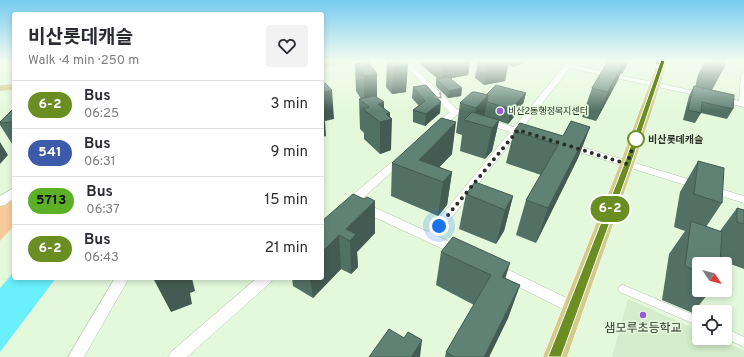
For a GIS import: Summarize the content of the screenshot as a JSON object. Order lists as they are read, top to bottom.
{
  "places": ["비산2동행정복지센터", "비산롯데캐슬", "샘모루초등학교"],
  "lines": ["bus line 6-2"],
  "north": "bottom right",
  "page": {
    "on_map": "6-2",
    "heading": ["비산롯데캐슬", "Walk · 4 min · 250 m"],
    "list": [
      {
        "mark": "6-2",
        "name": "Bus",
        "note": "06:25",
        "value": "3 min"
      },
      {
        "mark": "541",
        "name": "Bus",
        "note": "06:31",
        "value": "9 min"
      },
      {
        "mark": "5713",
        "name": "Bus",
        "note": "06:37",
        "value": "15 min"
      },
      {
        "mark": "6-2",
        "name": "Bus",
        "note": "06:43",
        "value": "21 min"
      }
    ]
  }
}
